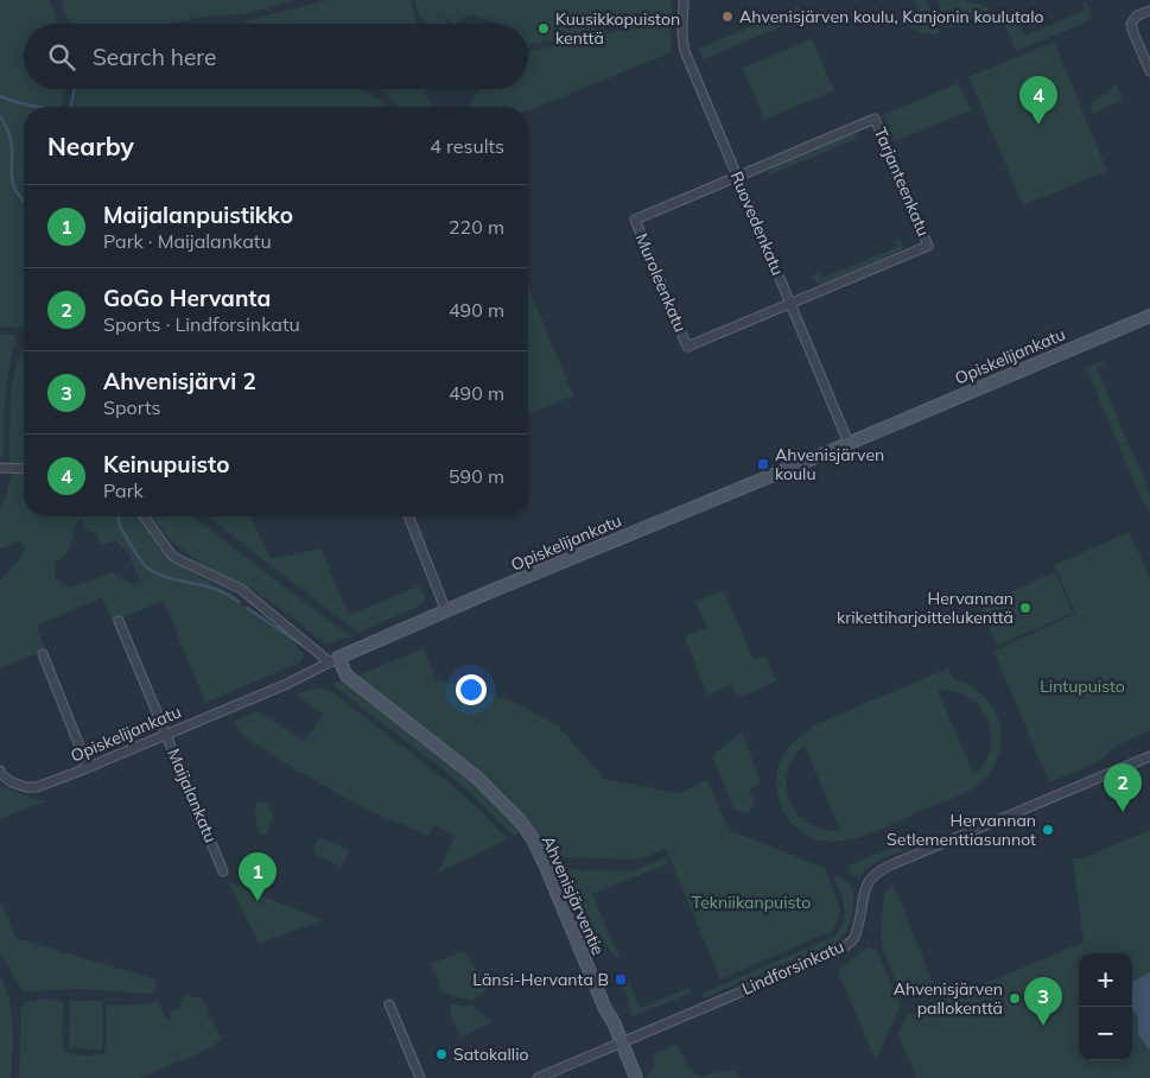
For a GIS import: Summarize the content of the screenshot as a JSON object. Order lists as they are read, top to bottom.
{
  "streets": {
    "main road": ["Opiskelijankatu", "Ahvenisjärventie"],
    "street": [
      "Tarjanteenkatu",
      "Ruovedenkatu",
      "Muroleenkatu",
      "Maijalankatu",
      "Lindforsinkatu"
    ]
  },
  "crossings": [
    ["Tarjanteenkatu", "Ruovedenkatu"],
    ["Tarjanteenkatu", "Muroleenkatu"],
    ["Ruovedenkatu", "Muroleenkatu"],
    ["Ruovedenkatu", "Opiskelijankatu"],
    ["Opiskelijankatu", "Maijalankatu"],
    ["Opiskelijankatu", "Ahvenisjärventie"],
    ["Ahvenisjärventie", "Lindforsinkatu"]
  ],
  "parks": ["Lintupuisto", "Tekniikanpuisto"],
  "places": {
    "other": [
      "Ahvenisjärven koulu, Kanjonin koulutalo",
      "Kuusikkopuiston kenttä",
      "Hervannan krikettiharjoittelukenttä",
      "Hervannan Setlementtiasunnot",
      "Ahvenisjärven pallokenttä",
      "Satokallio"
    ],
    "transit": ["Ahvenisjärven koulu", "Länsi-Hervanta B"]
  },
  "page": {
    "search": "Search here",
    "pins": [
      "4",
      "2",
      "1",
      "3"
    ],
    "heading": ["Nearby", "4 results"],
    "list": [
      {
        "mark": "1",
        "name": "Maijalanpuistikko",
        "note": "Park · Maijalankatu",
        "value": "220 m"
      },
      {
        "mark": "2",
        "name": "GoGo Hervanta",
        "note": "Sports · Lindforsinkatu",
        "value": "490 m"
      },
      {
        "mark": "3",
        "name": "Ahvenisjärvi 2",
        "note": "Sports",
        "value": "490 m"
      },
      {
        "mark": "4",
        "name": "Keinupuisto",
        "note": "Park",
        "value": "590 m"
      }
    ],
    "map_buttons": ["+", "−"]
  }
}
